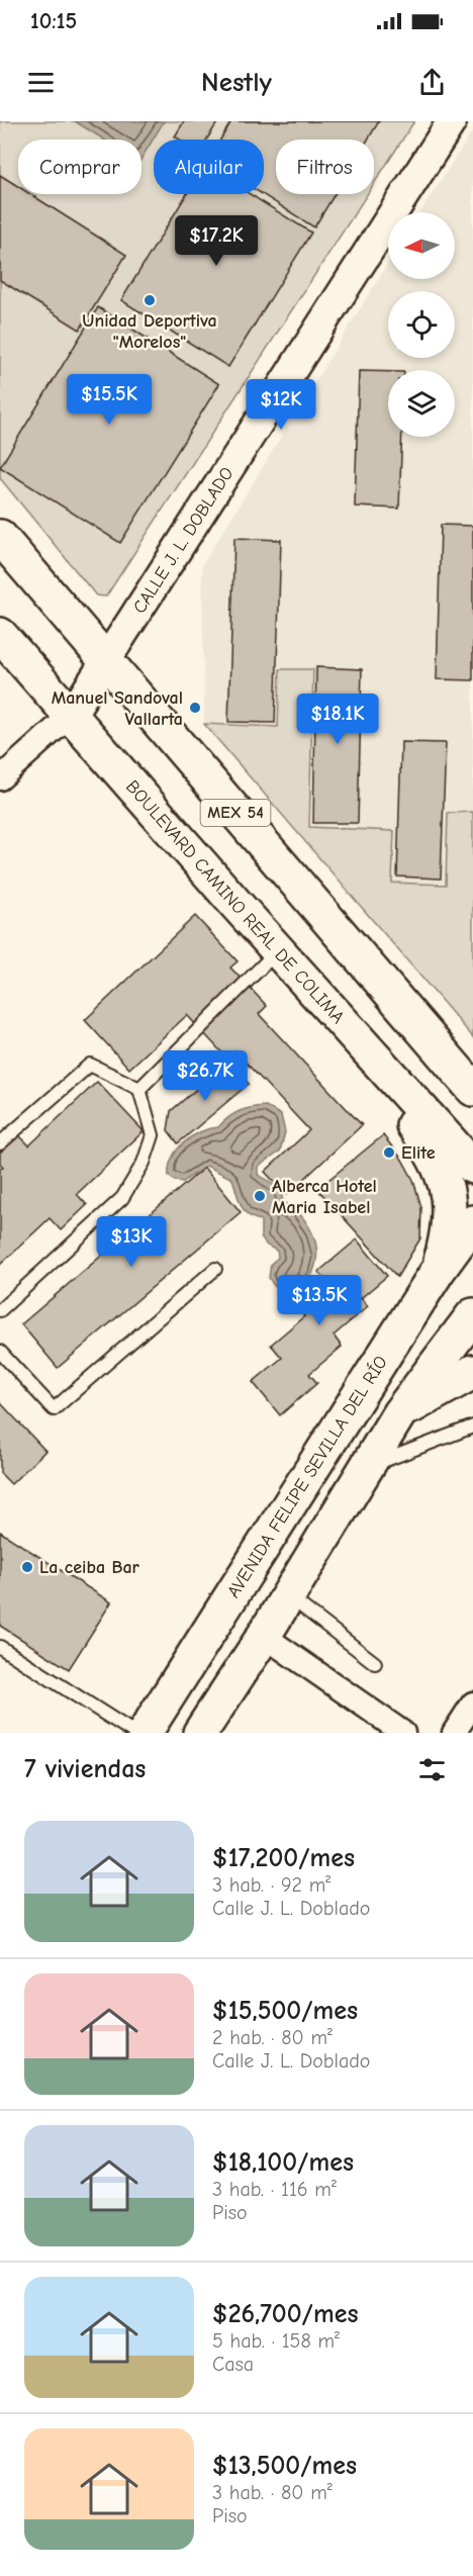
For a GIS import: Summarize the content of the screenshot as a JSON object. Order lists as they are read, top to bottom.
{
  "streets": {
    "main road": ["MEX 54", "BOULEVARD CAMINO REAL DE COLIMA", "AVENIDA FELIPE SEVILLA DEL RÍO"],
    "street": ["CALLE J. L. DOBLADO"]
  },
  "crossings": [
    ["CALLE J. L. DOBLADO", "MEX 54"],
    ["CALLE J. L. DOBLADO", "BOULEVARD CAMINO REAL DE COLIMA"]
  ],
  "places": [
    "Unidad Deportiva \"Morelos\"",
    "Manuel Sandoval Vallarta",
    "Elite",
    "Alberca Hotel Maria Isabel",
    "La ceiba Bar"
  ],
  "north": "left",
  "page": {
    "status": "10:15",
    "header": "Nestly",
    "chip": ["Comprar", "Alquilar", "Filtros"],
    "price": [
      "$17.2K",
      "$15.5K",
      "$12K",
      "$18.1K",
      "$26.7K",
      "$13K",
      "$13.5K"
    ],
    "heading": "7 viviendas",
    "list": [
      {
        "name": "$17,200/mes",
        "note": "3 hab. · 92 m² · Calle J. L. Doblado"
      },
      {
        "name": "$15,500/mes",
        "note": "2 hab. · 80 m² · Calle J. L. Doblado"
      },
      {
        "name": "$18,100/mes",
        "note": "3 hab. · 116 m² · Piso"
      },
      {
        "name": "$26,700/mes",
        "note": "5 hab. · 158 m² · Casa"
      },
      {
        "name": "$13,500/mes",
        "note": "3 hab. · 80 m² · Piso"
      }
    ]
  }
}
